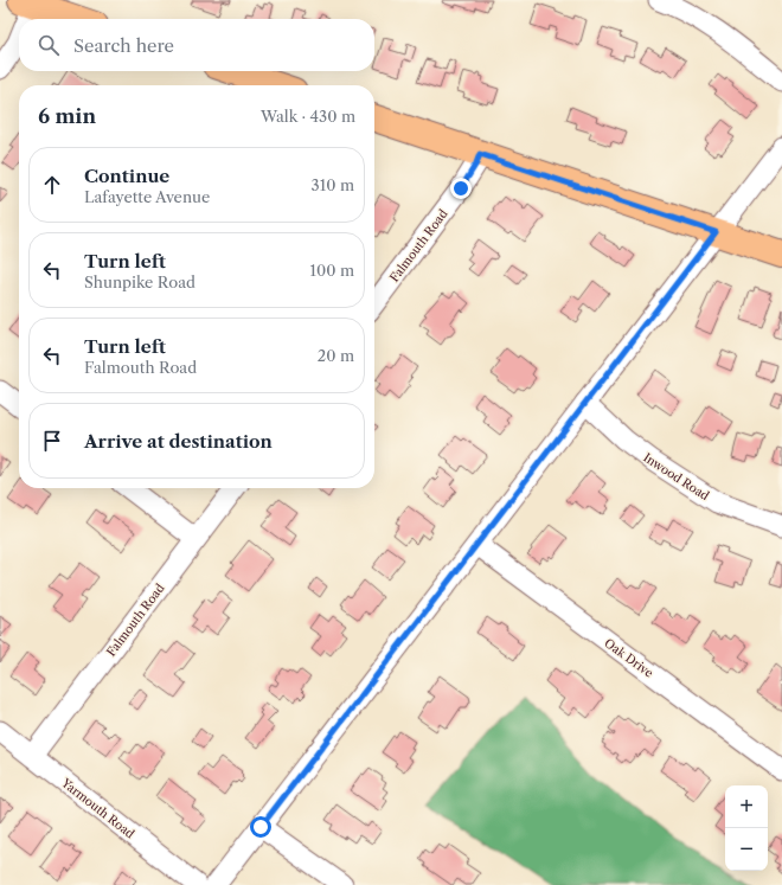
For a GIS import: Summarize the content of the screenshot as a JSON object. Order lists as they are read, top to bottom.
{
  "streets": {
    "street": [
      "Falmouth Road",
      "Inwood Road",
      "Oak Drive",
      "Yarmouth Road"
    ]
  },
  "crossings": [
    ["Falmouth Road", "Yarmouth Road"]
  ],
  "page": {
    "search": "Search here",
    "heading": ["6 min", "Walk · 430 m"],
    "list": [
      ["Continue", "Lafayette Avenue", "310 m"],
      ["Turn left", "Shunpike Road", "100 m"],
      ["Turn left", "Falmouth Road", "20 m"],
      "Arrive at destination"
    ],
    "map_buttons": ["+", "−"]
  }
}
